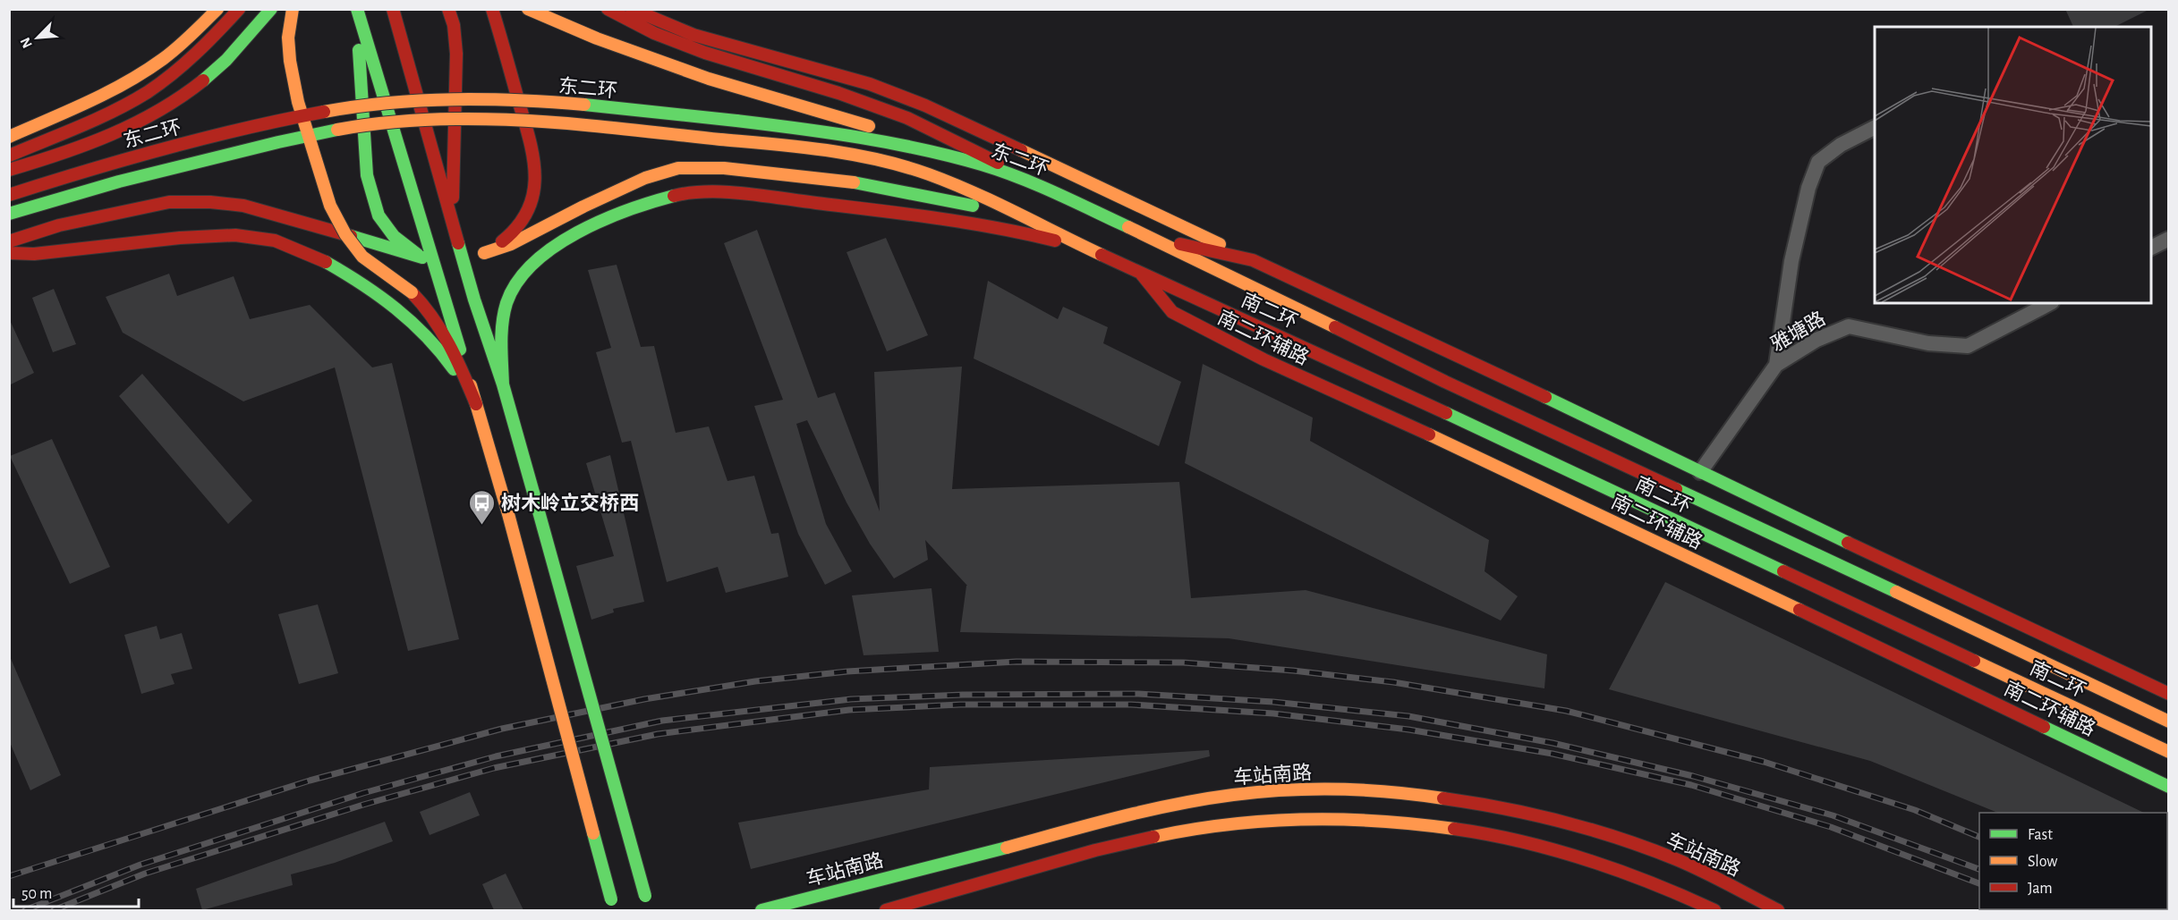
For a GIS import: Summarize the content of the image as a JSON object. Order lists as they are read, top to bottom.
{
  "streets": {
    "main road": [
      "东二环",
      "南二环",
      "南二环辅路",
      "车站南路"
    ],
    "street": ["雅塘路"]
  },
  "crossings": [
    ["东二环", "南二环"],
    ["东二环", "南二环辅路"],
    ["南二环", "南二环辅路"]
  ],
  "places": {
    "bus stop": ["树木岭立交桥西"]
  },
  "legend": ["Fast", "Slow", "Jam"],
  "scale_bar": "50 m",
  "north": "bottom left"
}
